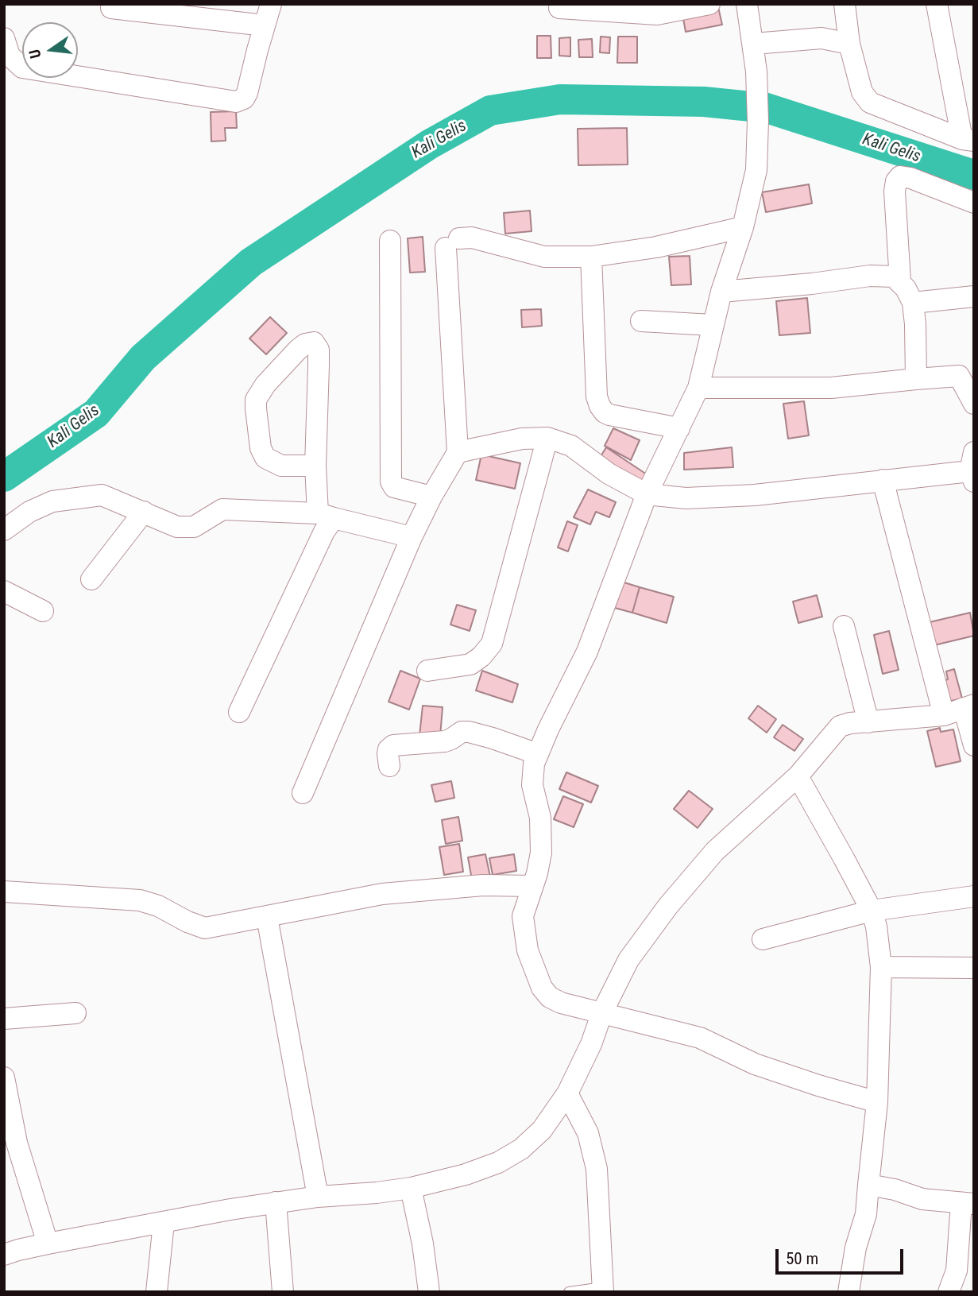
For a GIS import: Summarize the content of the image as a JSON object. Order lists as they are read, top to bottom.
{
  "water": ["Kali Gelis"],
  "scale_bar": "50 m",
  "north": "left"
}
